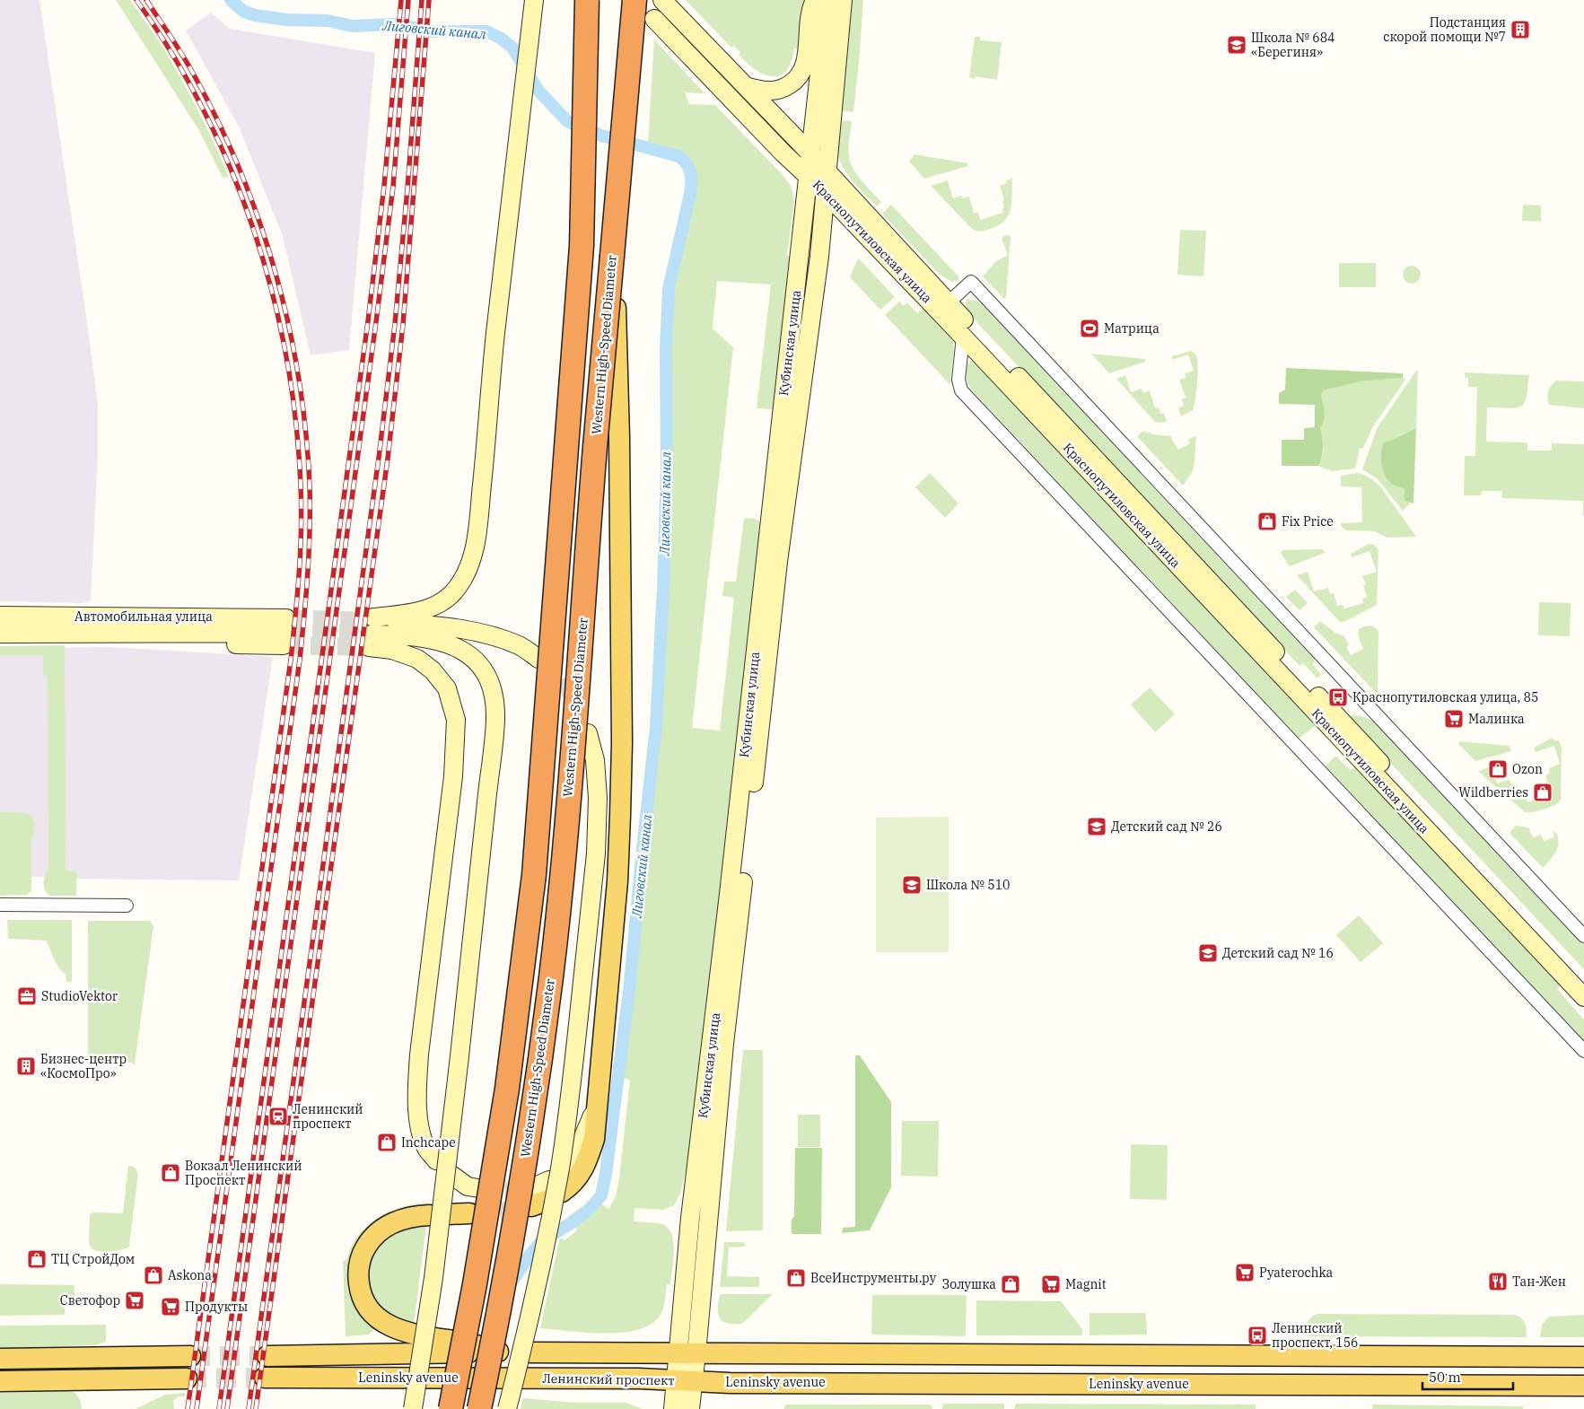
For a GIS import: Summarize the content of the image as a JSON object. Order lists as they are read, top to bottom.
{
  "streets": {
    "highway": ["Western High-Speed Diameter"],
    "main road": [
      "Краснопутиловская улица",
      "Кубинская улица",
      "Автомобильная улица",
      "Leninsky avenue",
      "Ленинский проспект"
    ]
  },
  "crossings": [
    ["Краснопутиловская улица", "Кубинская улица"],
    ["Кубинская улица", "Leninsky avenue"],
    ["Кубинская улица", "Ленинский проспект"],
    ["Leninsky avenue", "Ленинский проспект"]
  ],
  "water": ["Лиговский канал"],
  "places": {
    "building": ["Подстанция скорой помощи №7", "Бизнес-центр «КосмоПро»"],
    "school or university": [
      "Школа № 684 «Берегиня»",
      "Детский сад № 26",
      "Школа № 510",
      "Детский сад № 16"
    ],
    "sports": ["Матрица"],
    "shop": [
      "Fix Price",
      "Ozon",
      "Wildberries",
      "Inchcape",
      "Вокзал Ленинский Проспект",
      "ТЦ СтройДом",
      "Askona",
      "ВсеИнструменты.ру",
      "Золушка"
    ],
    "bus stop": ["Краснопутиловская улица, 85", "Ленинский проспект, 156"],
    "supermarket": [
      "Малинка",
      "Pyaterochka",
      "Magnit",
      "Светофор",
      "Продукты"
    ],
    "office": ["StudioVektor"],
    "station": ["Ленинский проспект"],
    "restaurant": ["Тан-Жен"]
  },
  "scale_bar": "50 m"
}
